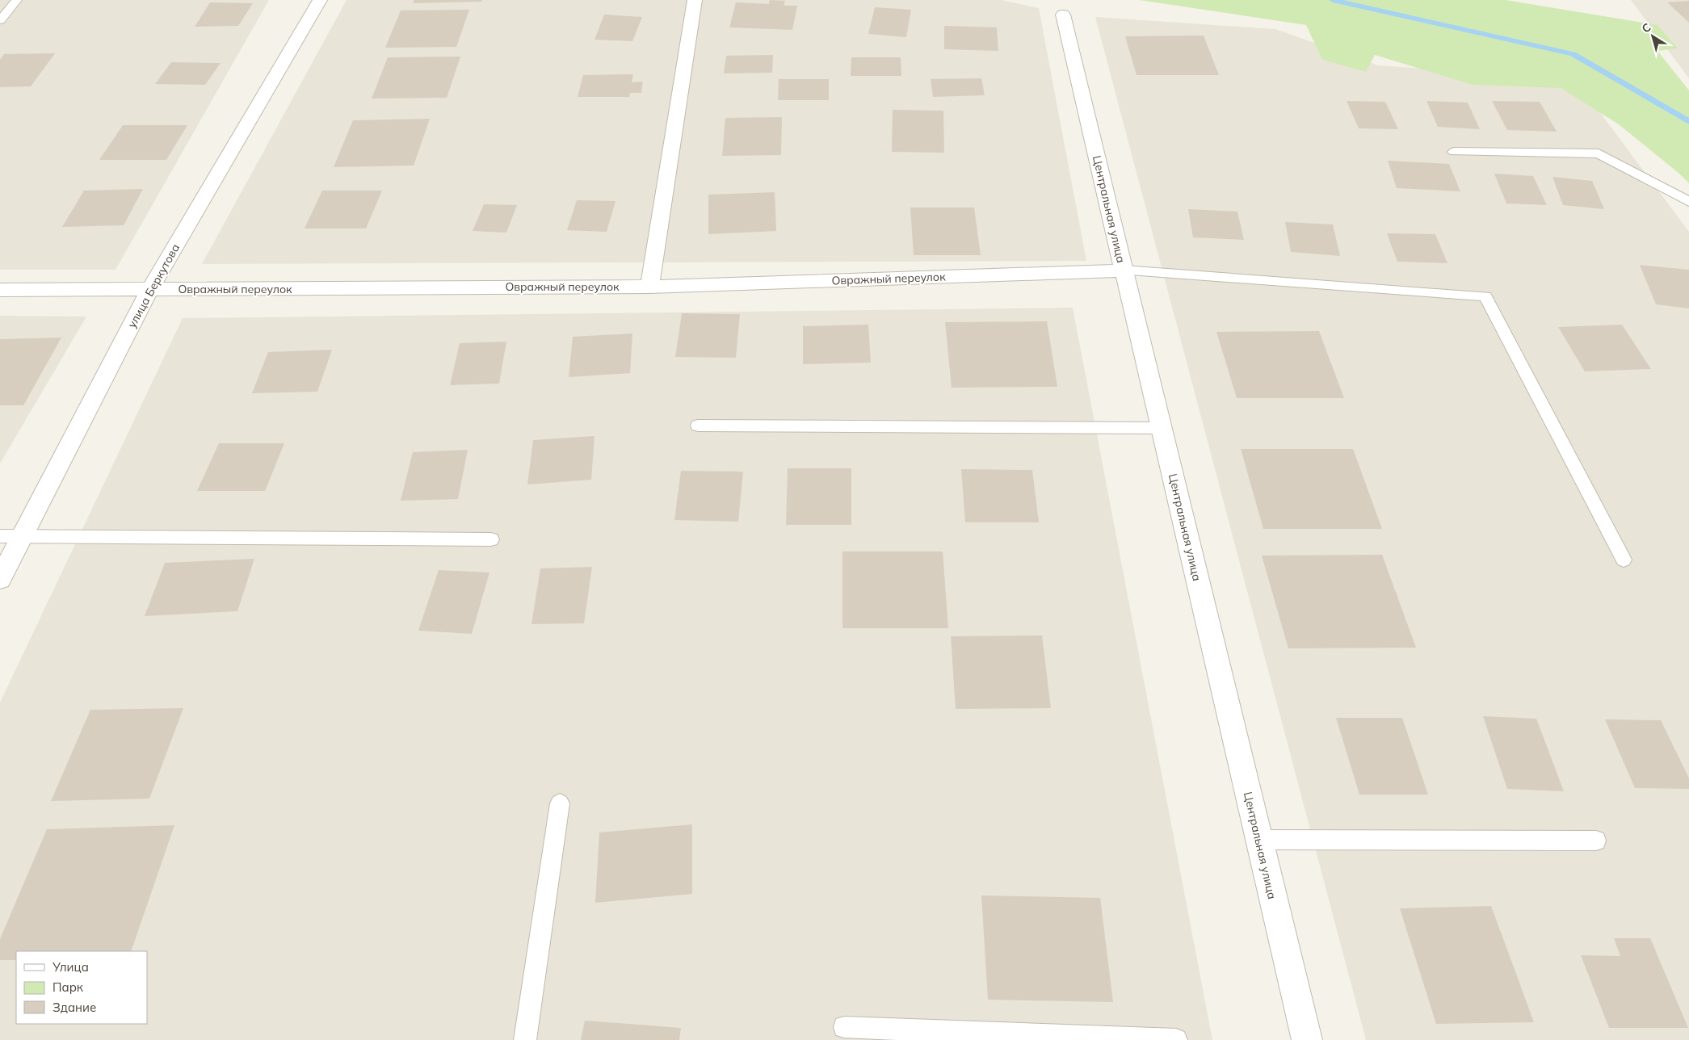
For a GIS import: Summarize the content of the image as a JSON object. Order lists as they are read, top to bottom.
{
  "streets": {
    "street": ["Центральная улица", "Овражный переулок", "улица Беркутова"]
  },
  "crossings": [
    ["Центральная улица", "Овражный переулок"],
    ["Овражный переулок", "улица Беркутова"]
  ],
  "legend": ["Улица", "Парк", "Здание"],
  "north": "top left"
}
